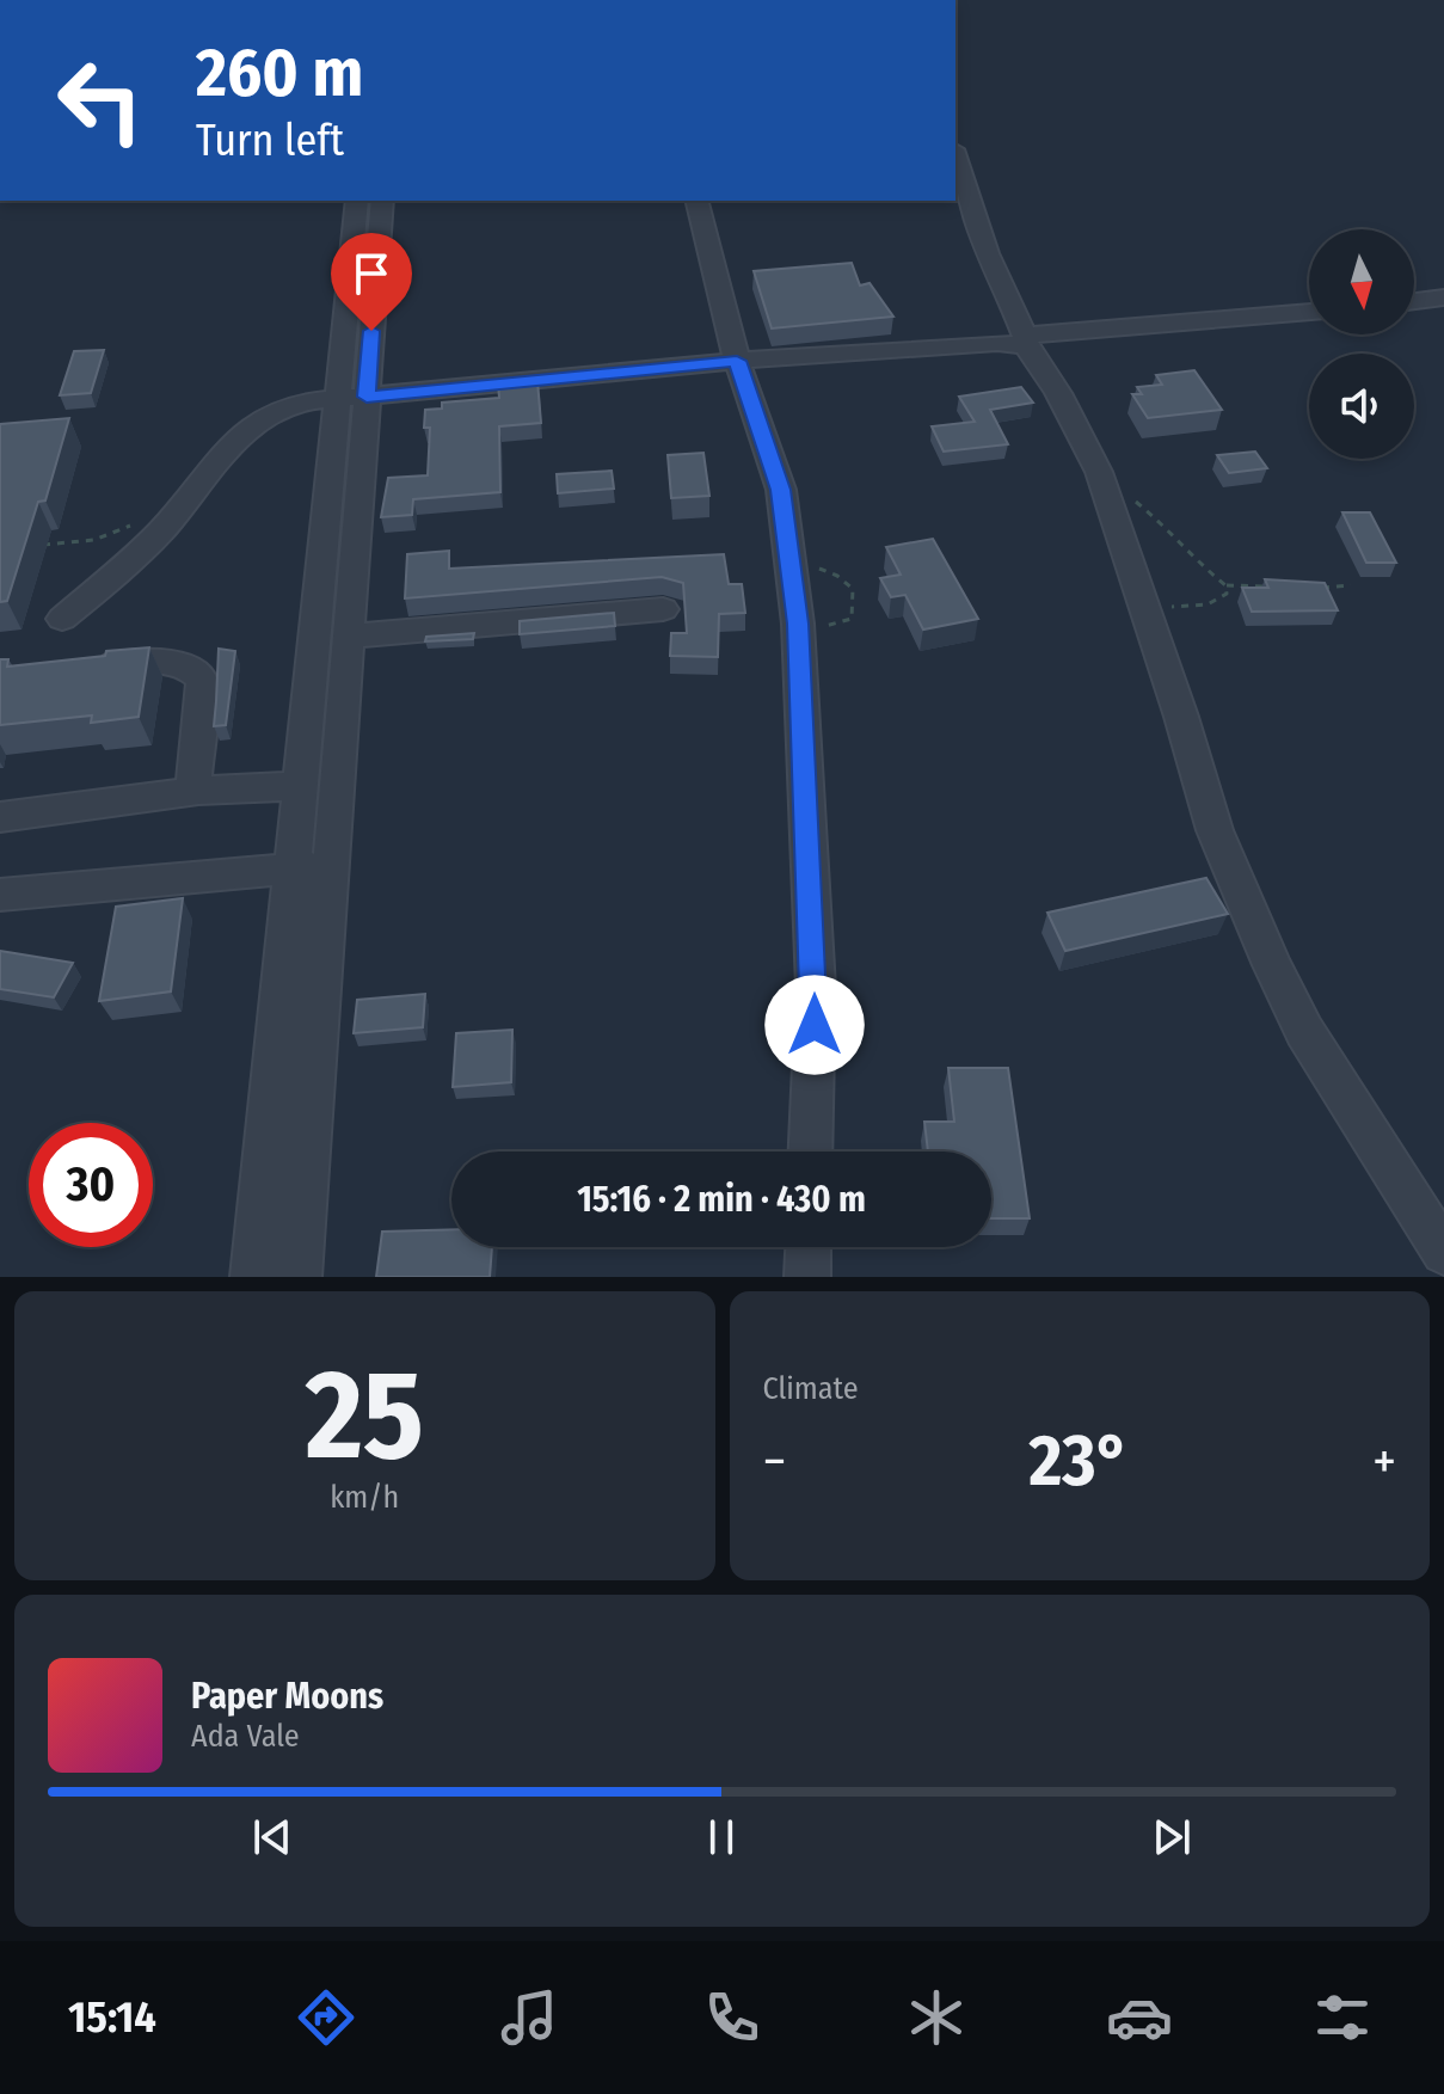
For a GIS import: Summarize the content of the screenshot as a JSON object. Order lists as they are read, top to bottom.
{
  "north": "bottom",
  "page": {
    "turn": ["260 m", "Turn left"],
    "limit": "30",
    "trip": "15:16 · 2 min · 430 m",
    "tile": [
      ["25", "km/h"],
      "Climate"
    ],
    "heat": ["−", "23°", "+"],
    "song": ["Paper Moons", "Ada Vale"],
    "tabs": "15:14"
  }
}
